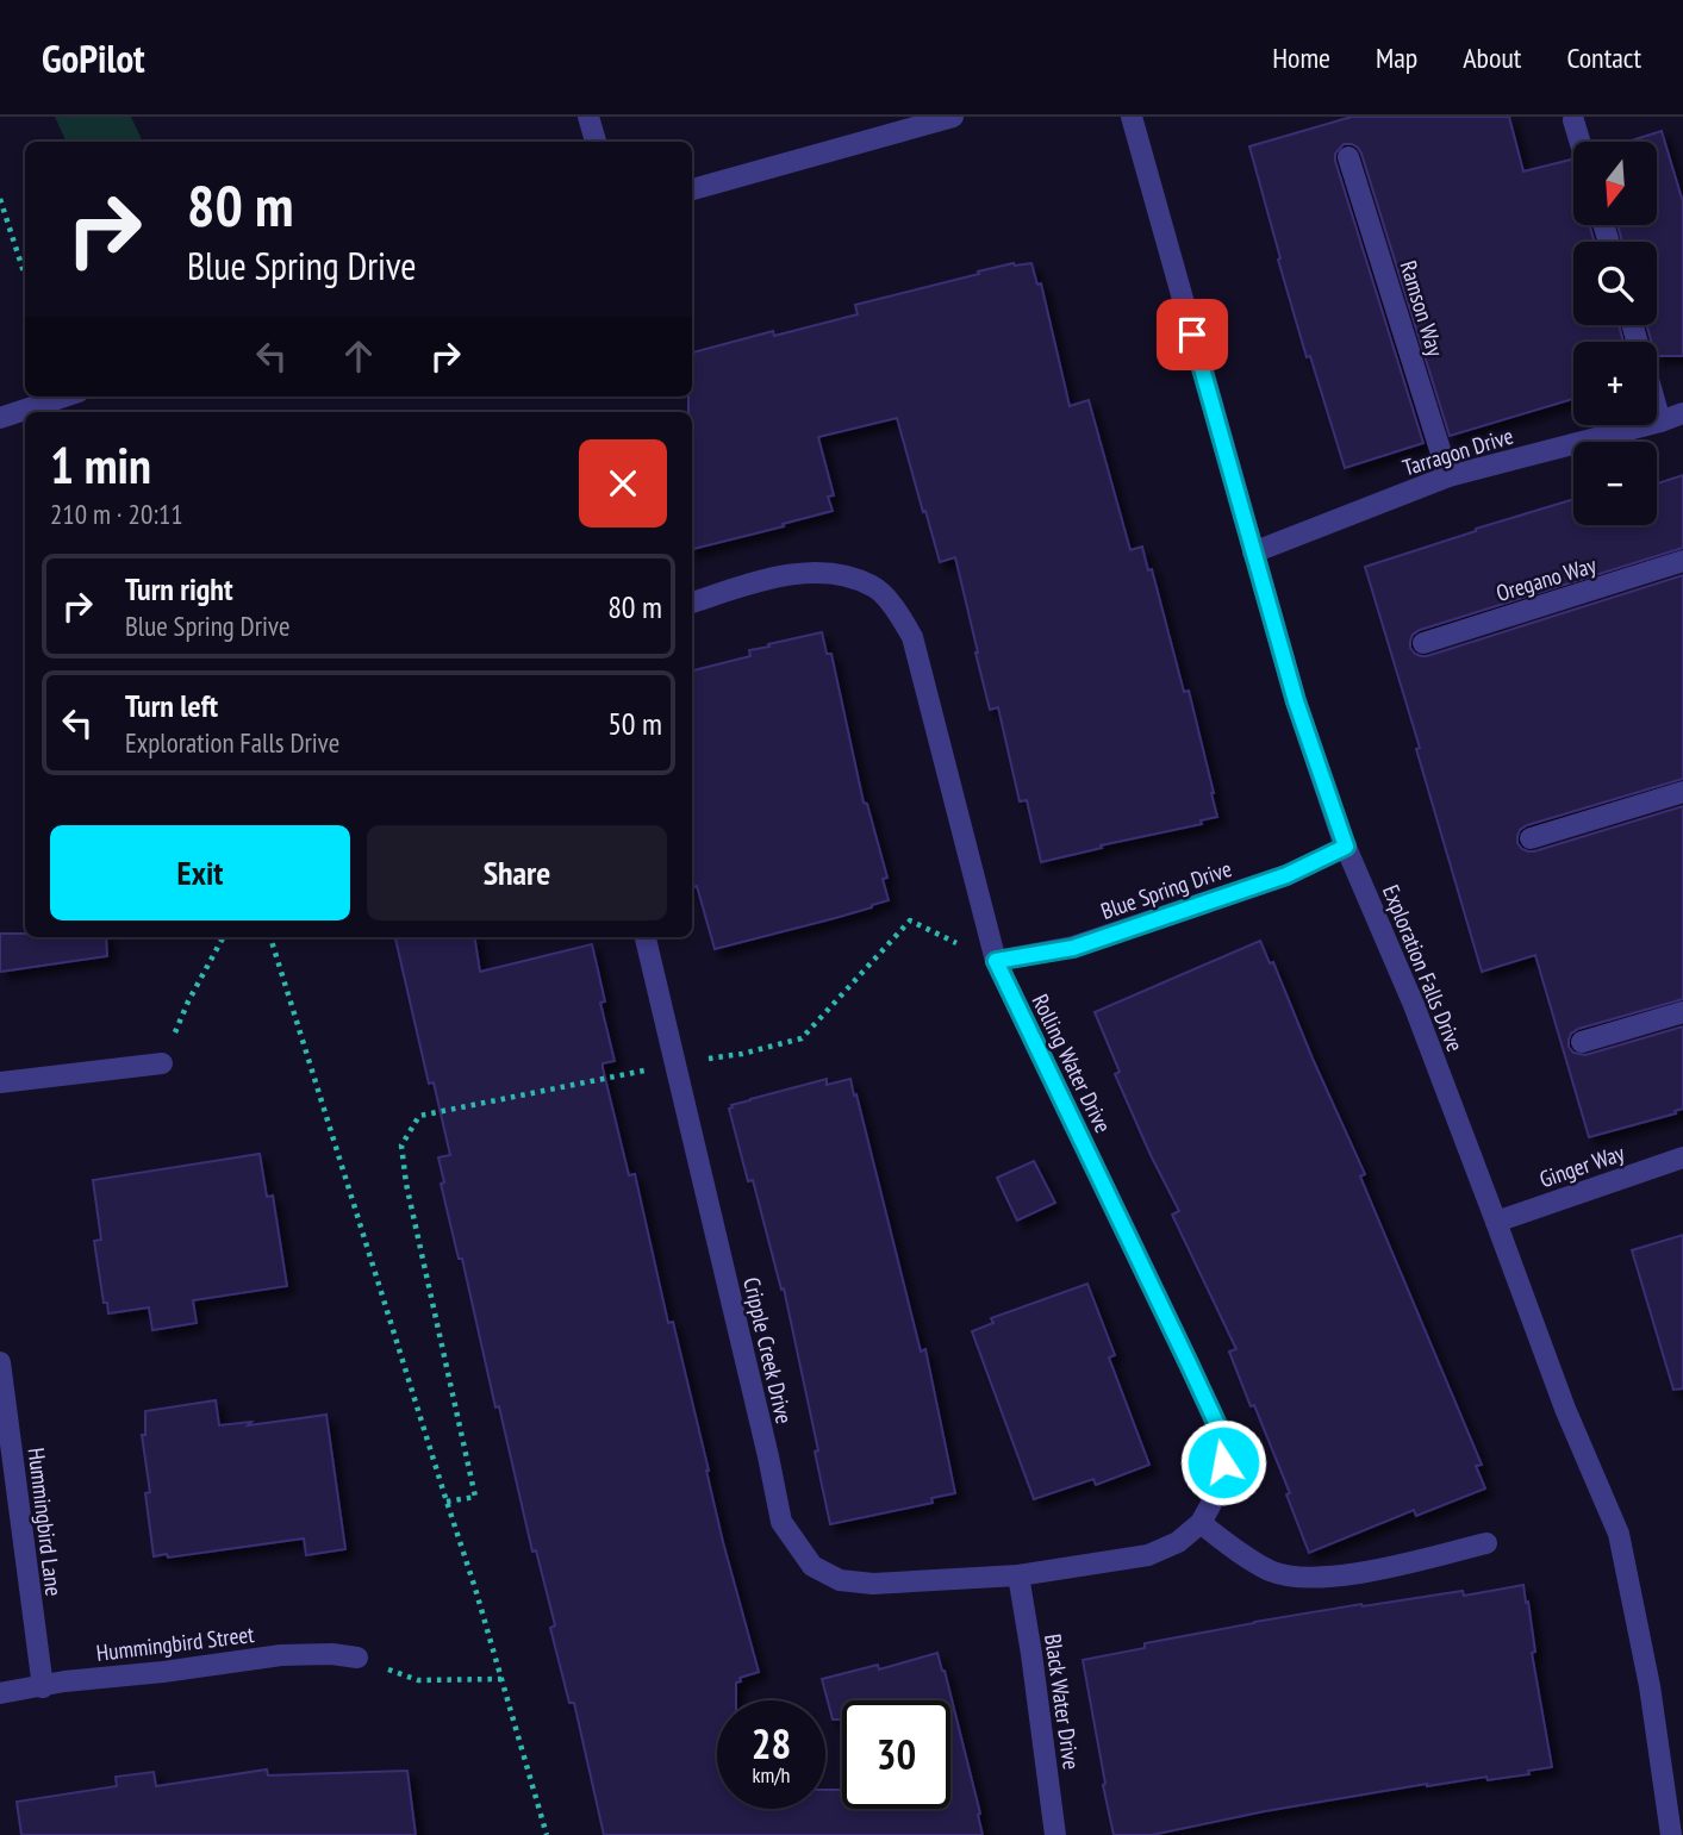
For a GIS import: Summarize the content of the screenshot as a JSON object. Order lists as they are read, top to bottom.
{
  "streets": {
    "street": [
      "Ramson Way",
      "Tarragon Drive",
      "Oregano Way",
      "Blue Spring Drive",
      "Exploration Falls Drive",
      "Rolling Water Drive",
      "Ginger Way",
      "Cripple Creek Drive",
      "Hummingbird Lane",
      "Hummingbird Street",
      "Black Water Drive"
    ]
  },
  "crossings": [
    ["Ramson Way", "Tarragon Drive"],
    ["Tarragon Drive", "Exploration Falls Drive"],
    ["Blue Spring Drive", "Exploration Falls Drive"],
    ["Blue Spring Drive", "Rolling Water Drive"],
    ["Exploration Falls Drive", "Ginger Way"],
    ["Cripple Creek Drive", "Black Water Drive"],
    ["Hummingbird Lane", "Hummingbird Street"]
  ],
  "north": "bottom",
  "page": {
    "header": "GoPilot",
    "nav": [
      "Home",
      "Map",
      "About",
      "Contact"
    ],
    "map_buttons": ["+", "−"],
    "turn": ["80 m", "Blue Spring Drive"],
    "heading": ["1 min", "210 m · 20:11"],
    "list": [
      {
        "name": "Turn right",
        "note": "Blue Spring Drive",
        "value": "80 m"
      },
      {
        "name": "Turn left",
        "note": "Exploration Falls Drive",
        "value": "50 m"
      }
    ],
    "buttons": ["Exit", "Share"],
    "speed": "28 km/h",
    "limit": "30"
  }
}
